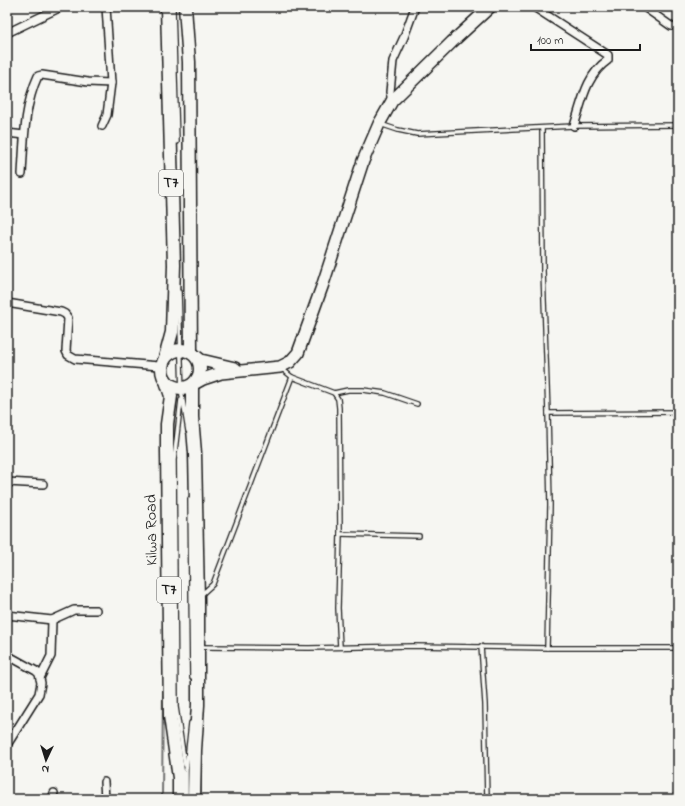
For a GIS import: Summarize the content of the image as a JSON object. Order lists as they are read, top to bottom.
{
  "streets": {
    "highway": ["T7", "Kilwa Road"]
  },
  "crossings": [
    ["T7", "Kilwa Road"]
  ],
  "scale_bar": "100 m",
  "north": "bottom"
}
